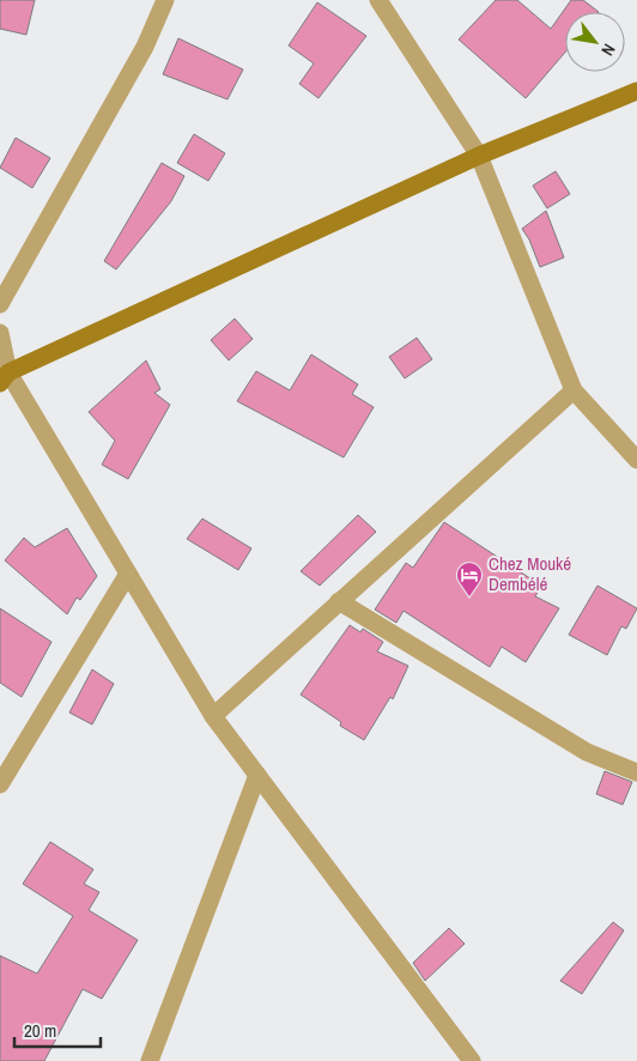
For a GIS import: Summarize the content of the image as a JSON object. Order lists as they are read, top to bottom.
{
  "places": {
    "hotel": ["Chez Mouké Dembélé"]
  },
  "scale_bar": "20 m",
  "north": "bottom right"
}
